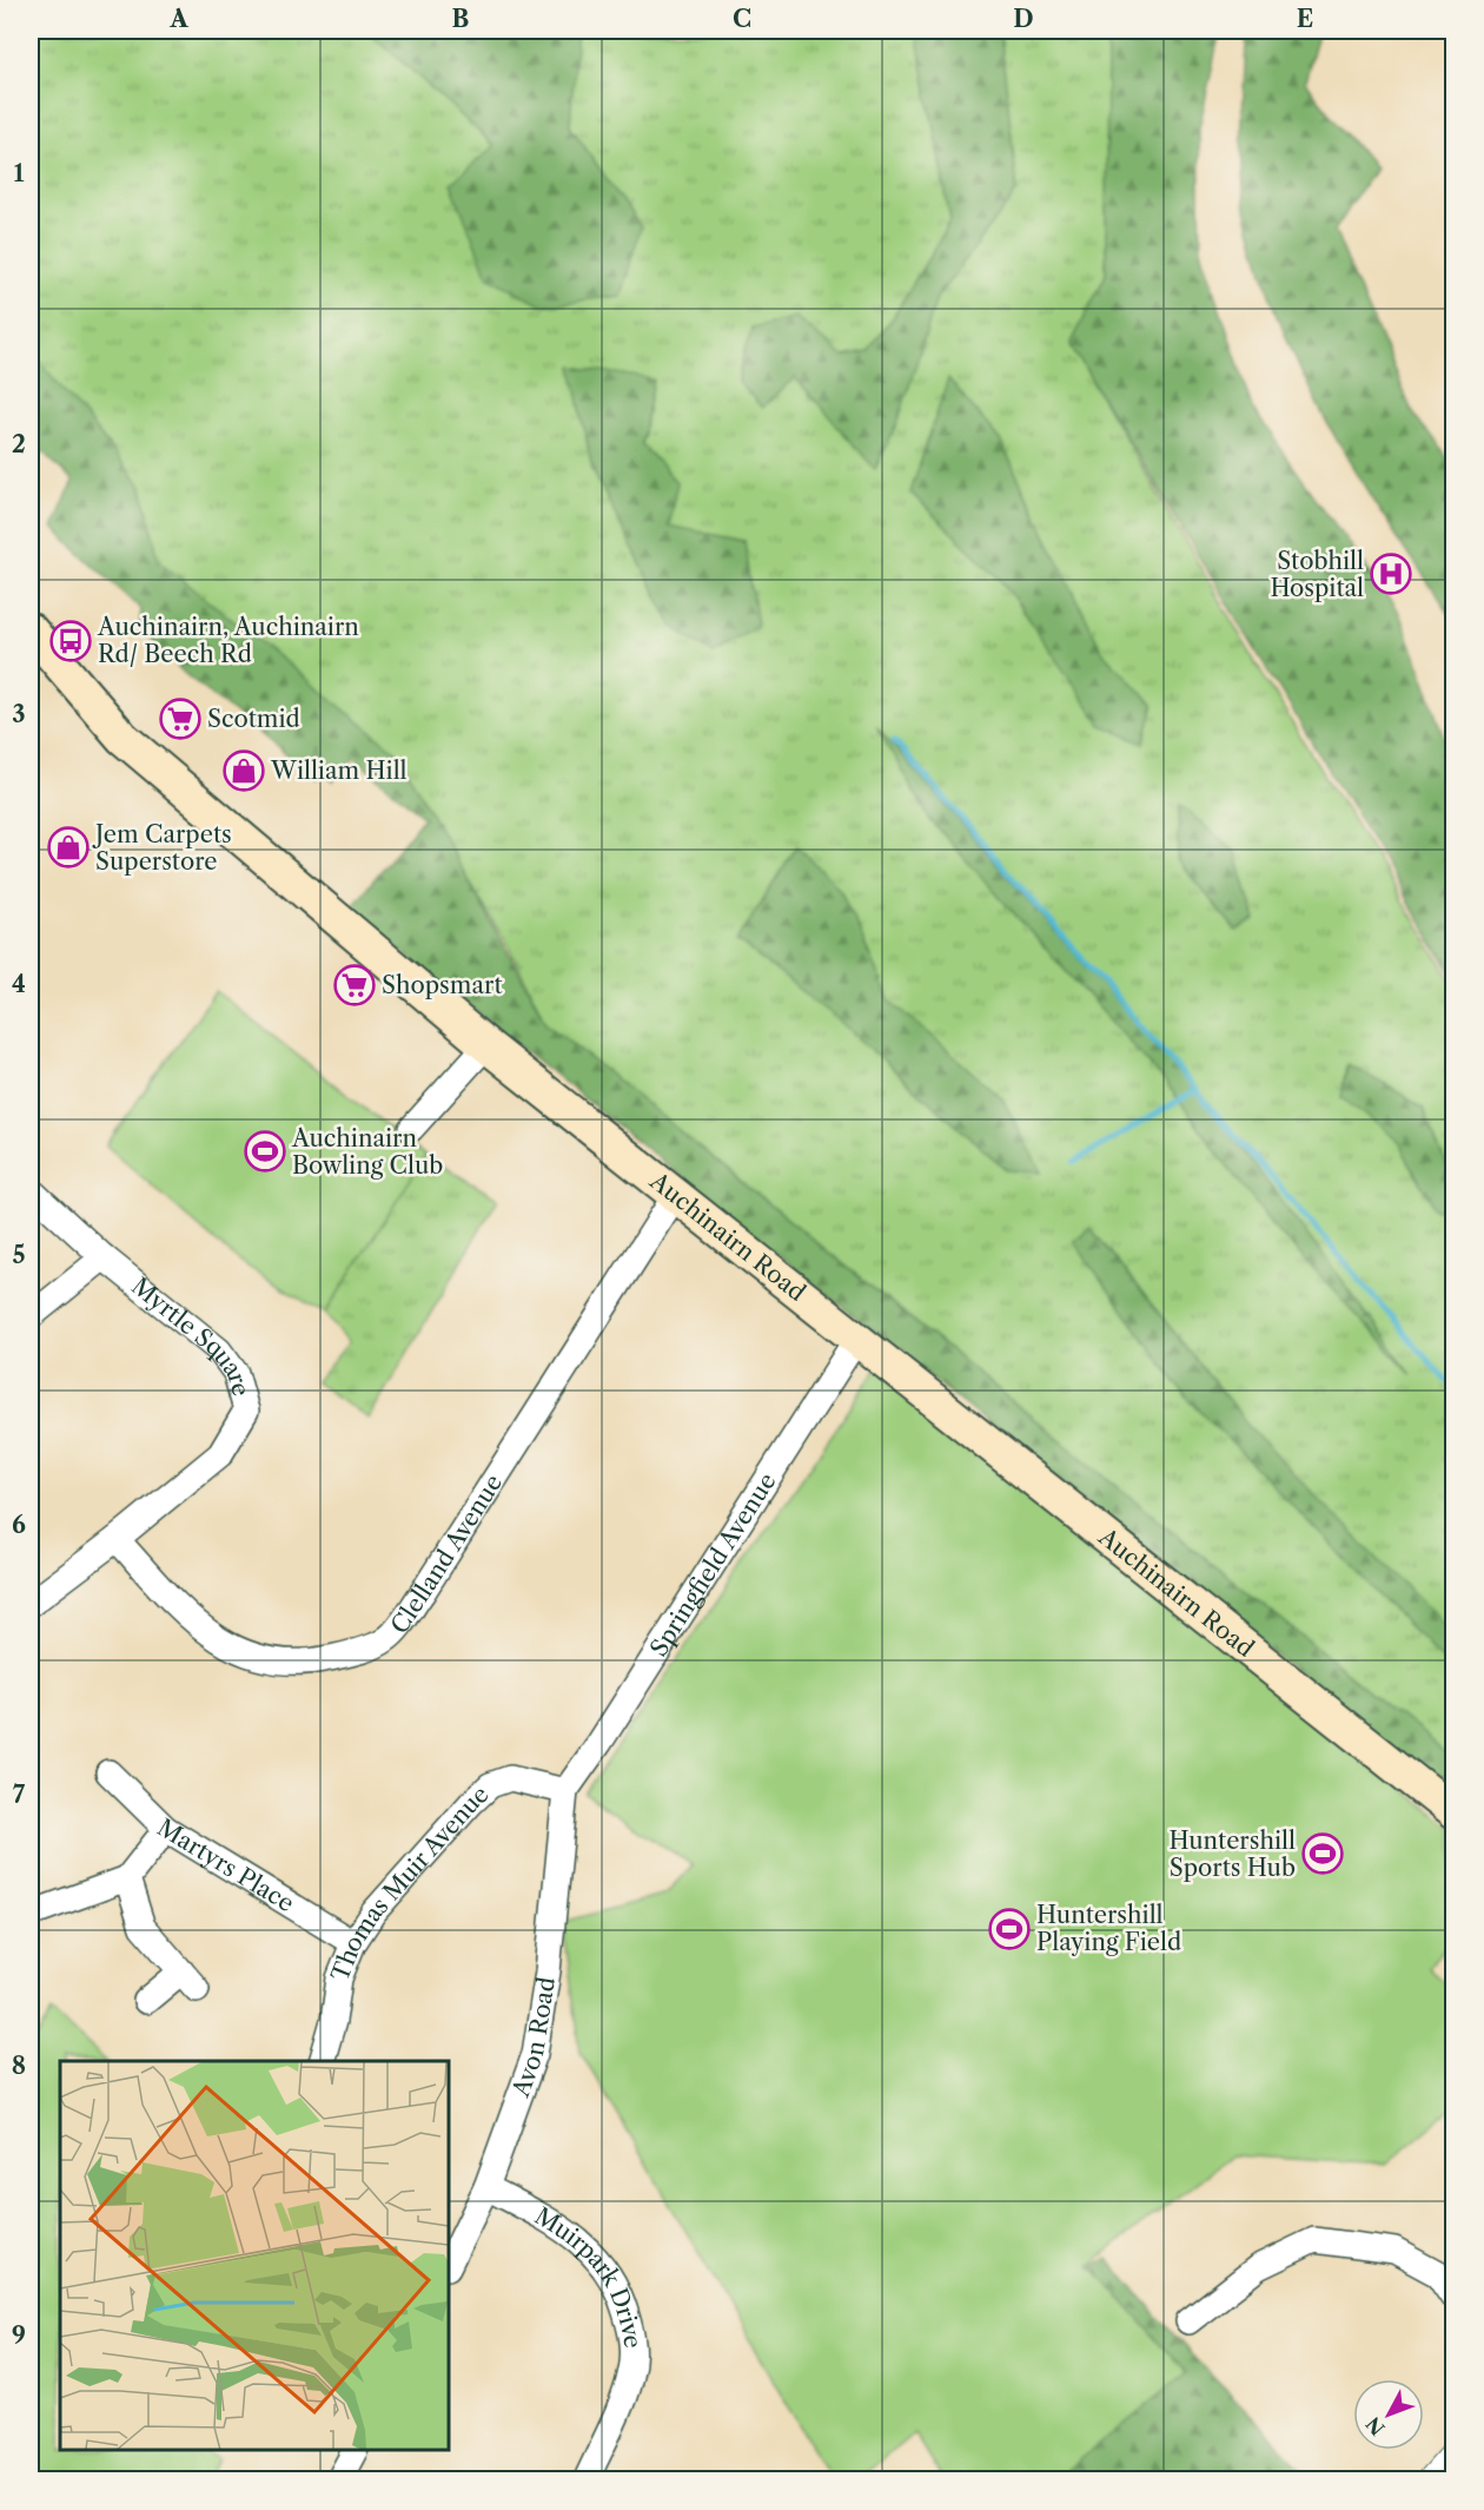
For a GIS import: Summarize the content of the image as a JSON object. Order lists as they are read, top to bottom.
{
  "streets": {
    "main road": ["Auchinairn Road"],
    "street": [
      "Myrtle Square",
      "Clelland Avenue",
      "Springfield Avenue",
      "Martyrs Place",
      "Thomas Muir Avenue",
      "Avon Road",
      "Muirpark Drive"
    ]
  },
  "crossings": [
    ["Auchinairn Road", "Clelland Avenue"],
    ["Auchinairn Road", "Springfield Avenue"],
    ["Myrtle Square", "Clelland Avenue"],
    ["Springfield Avenue", "Thomas Muir Avenue"],
    ["Springfield Avenue", "Avon Road"],
    ["Martyrs Place", "Thomas Muir Avenue"],
    ["Thomas Muir Avenue", "Avon Road"],
    ["Avon Road", "Muirpark Drive"]
  ],
  "places": {
    "hospital": ["Stobhill Hospital"],
    "bus stop": ["Auchinairn, Auchinairn Rd/ Beech Rd"],
    "supermarket": ["Scotmid", "Shopsmart"],
    "shop": ["William Hill", "Jem Carpets Superstore"],
    "sports": ["Auchinairn Bowling Club", "Huntershill Sports Hub", "Huntershill Playing Field"]
  },
  "north": "bottom left",
  "grid": {
    "columns": [
      "A",
      "B",
      "C",
      "D",
      "E"
    ],
    "rows": [
      "1",
      "2",
      "3",
      "4",
      "5",
      "6",
      "7",
      "8",
      "9"
    ]
  }
}
